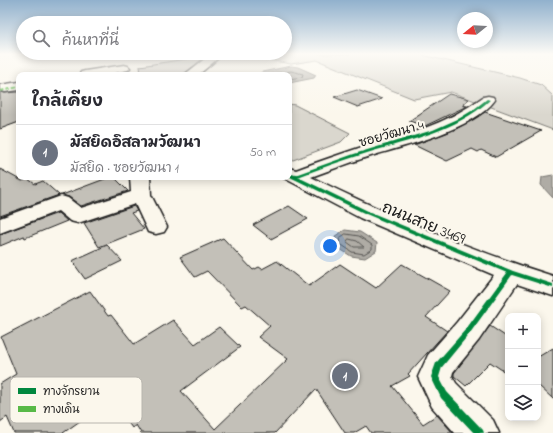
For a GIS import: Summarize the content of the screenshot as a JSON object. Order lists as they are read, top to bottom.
{
  "streets": {
    "street": ["ซอยวัฒนา 4", "ถนนสาย 3469"]
  },
  "crossings": [
    ["ซอยวัฒนา 4", "ถนนสาย 3469"]
  ],
  "legend": ["ทางจักรยาน", "ทางเดิน"],
  "north": "left",
  "page": {
    "search": "ค้นหาที่นี่",
    "heading": "ใกล้เคียง",
    "list": [
      {
        "mark": "1",
        "name": "มัสยิดอิสลามวัฒนา",
        "note": "มัสยิด · ซอยวัฒนา 1",
        "value": "50 m"
      }
    ],
    "map_buttons": ["+", "−"],
    "pins": "1"
  }
}
